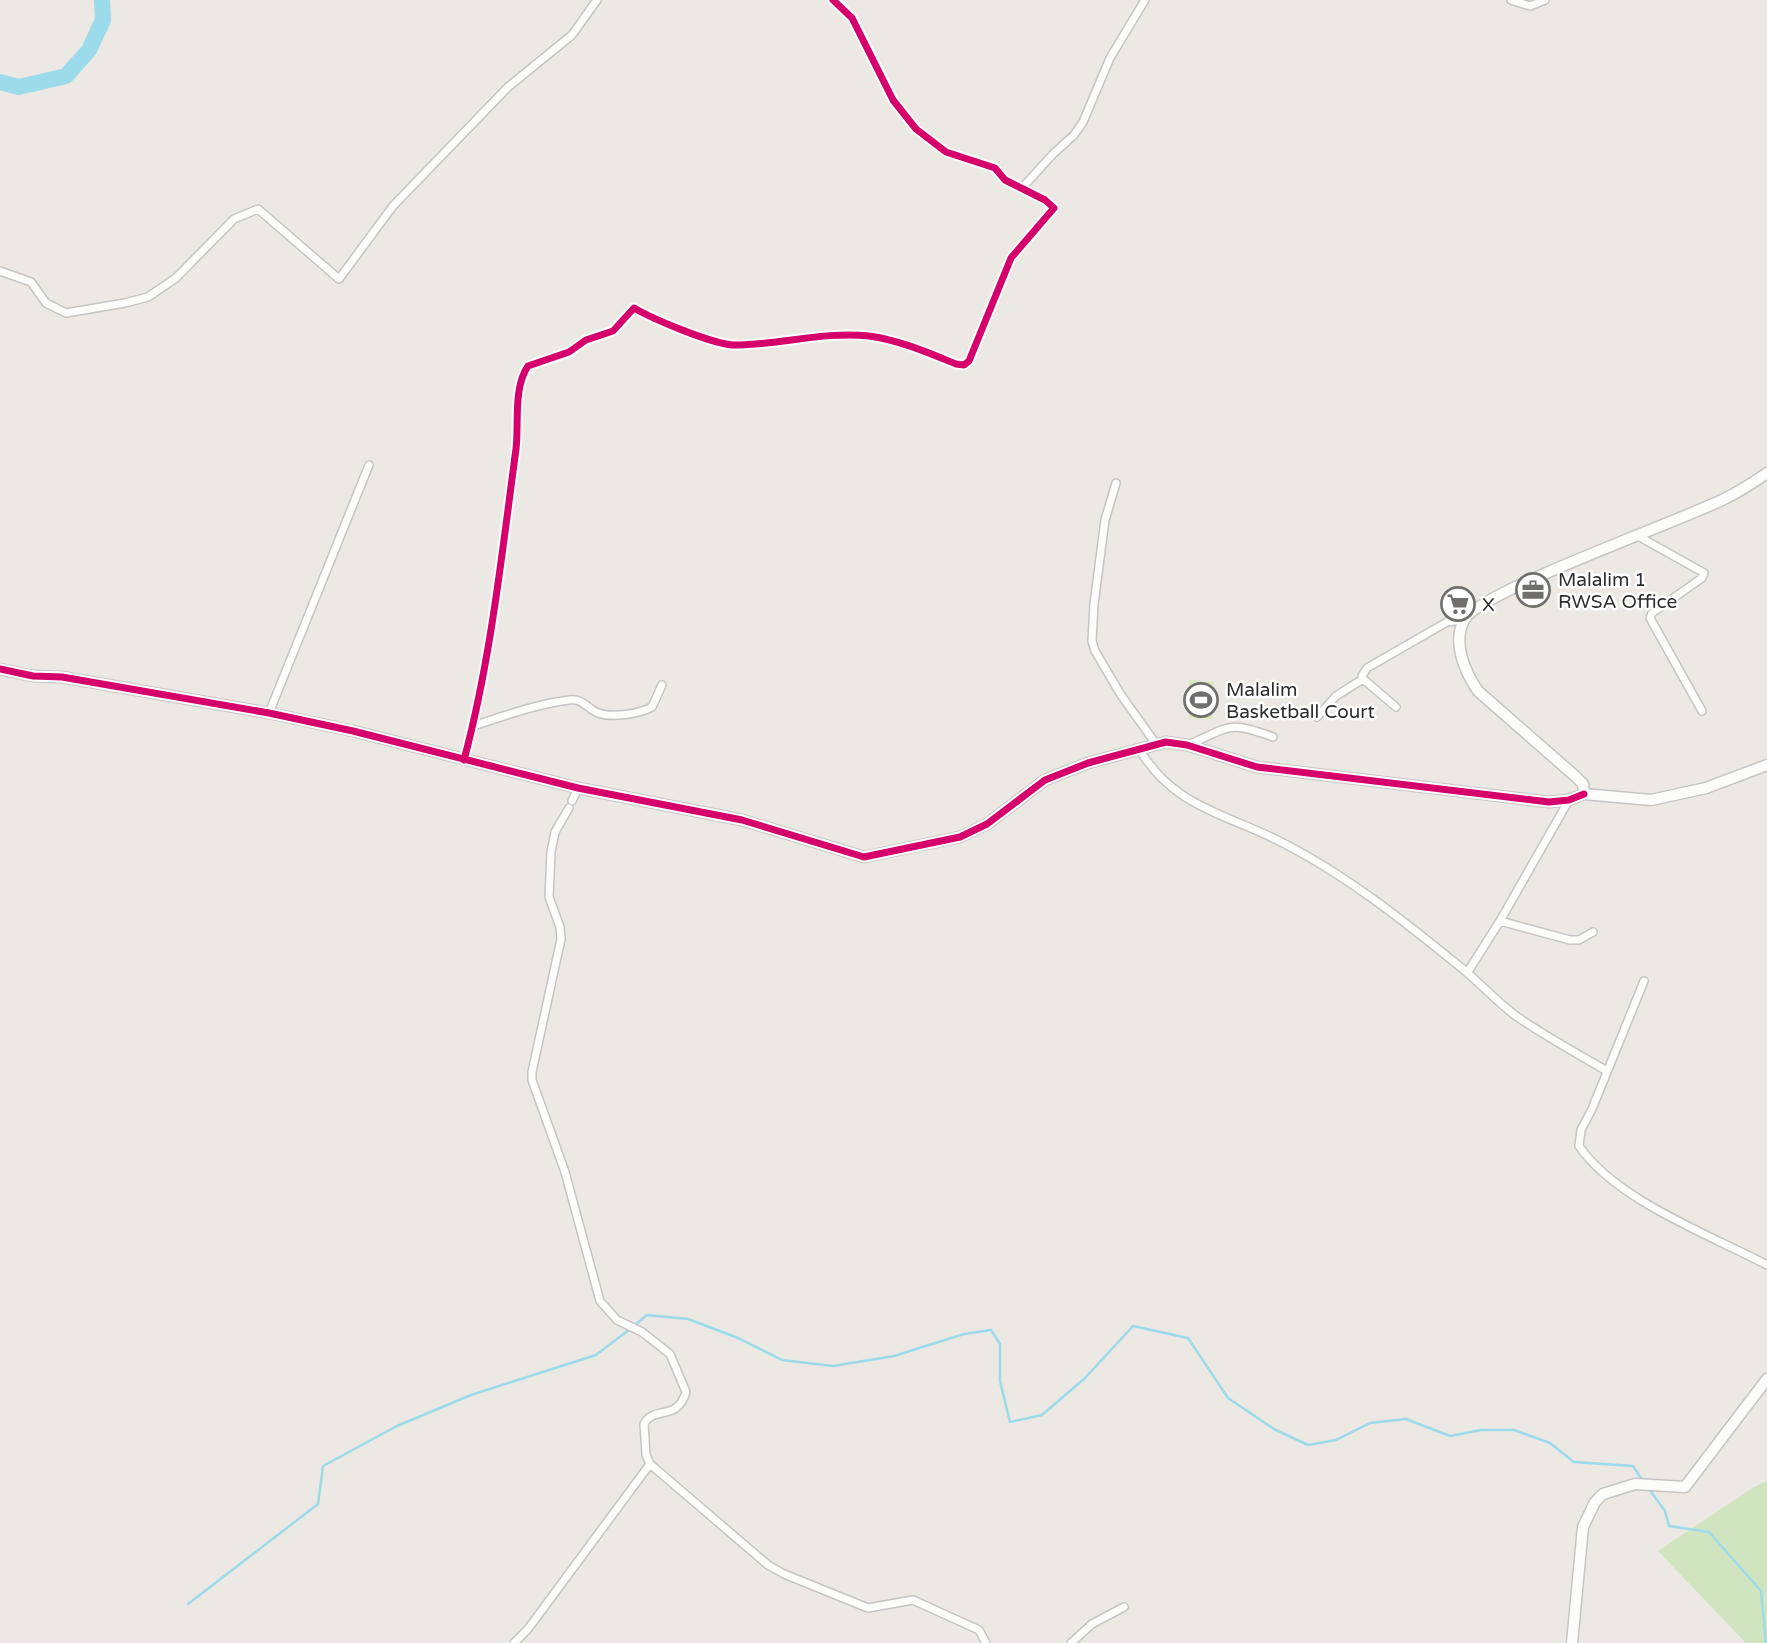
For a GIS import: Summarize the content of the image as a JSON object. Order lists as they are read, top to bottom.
{
  "places": {
    "office": ["Malalim 1 RWSA Office"],
    "supermarket": ["X"],
    "sports": ["Malalim Basketball Court"]
  }
}
